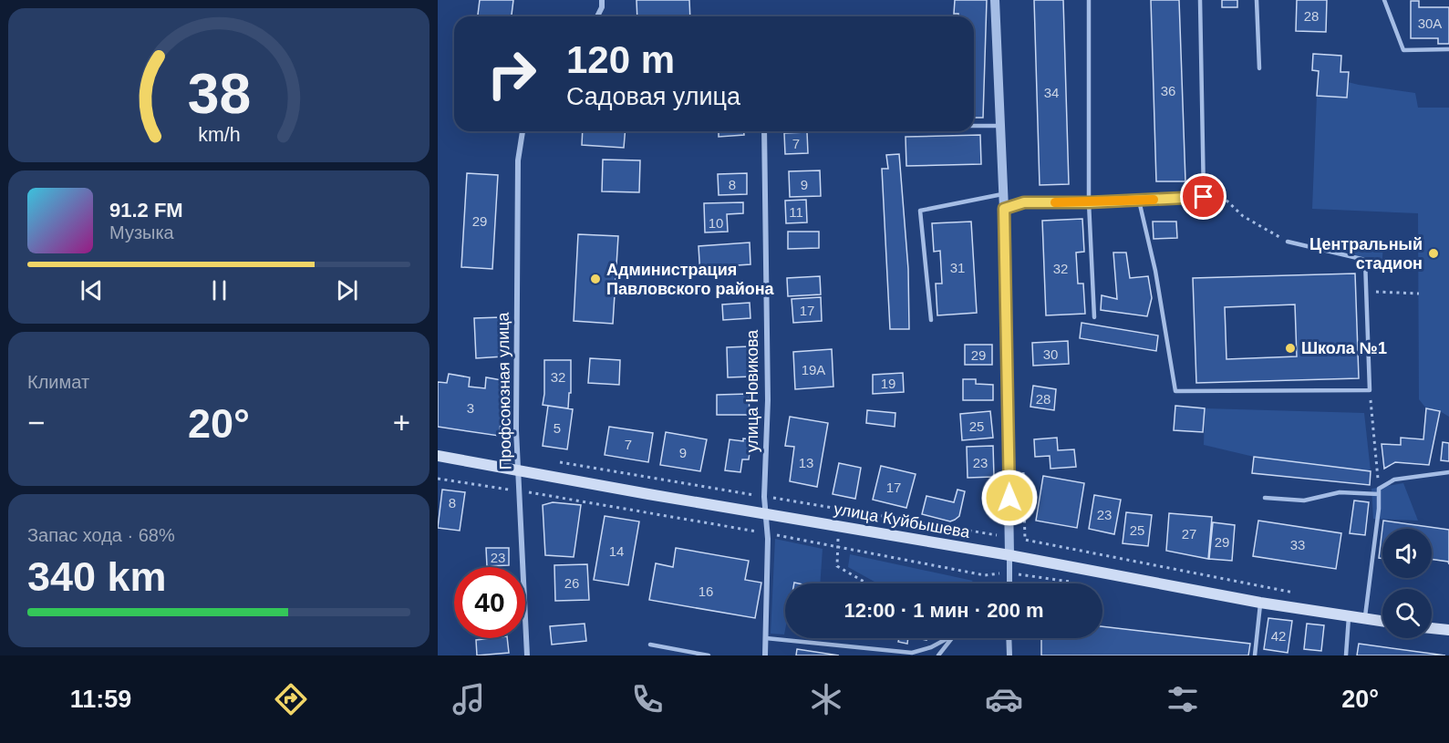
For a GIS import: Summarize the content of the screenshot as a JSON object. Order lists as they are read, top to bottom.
{
  "streets": {
    "main road": ["улица Куйбышева"],
    "street": ["Профсоюзная улица", "улица Новикова"]
  },
  "crossings": [
    ["Профсоюзная улица", "улица Куйбышева"],
    ["улица Новикова", "улица Куйбышева"]
  ],
  "places": ["Центральный стадион", "Администрация Павловского района", "Школа №1"],
  "house_numbers": [
    "28",
    "30А",
    "36",
    "34",
    "7",
    "8",
    "9",
    "11",
    "29",
    "10",
    "31",
    "32",
    "17",
    "30",
    "29",
    "19А",
    "32",
    "19",
    "28",
    "3",
    "25",
    "5",
    "7",
    "9",
    "13",
    "23",
    "17",
    "8",
    "23",
    "25",
    "27",
    "29",
    "33",
    "14",
    "23",
    "26",
    "16",
    "42"
  ],
  "page": {
    "turn": ["120 m", "Садовая улица"],
    "song": ["91.2 FM", "Музыка"],
    "tile": [
      "Климат",
      ["Запас хода · 68%", "340 km"]
    ],
    "heat": ["−", "20°", "+"],
    "limit": "40",
    "trip": "12:00 · 1 мин · 200 m",
    "tabs": ["11:59", "20°"],
    "gauge": ["38", "km/h"]
  }
}
